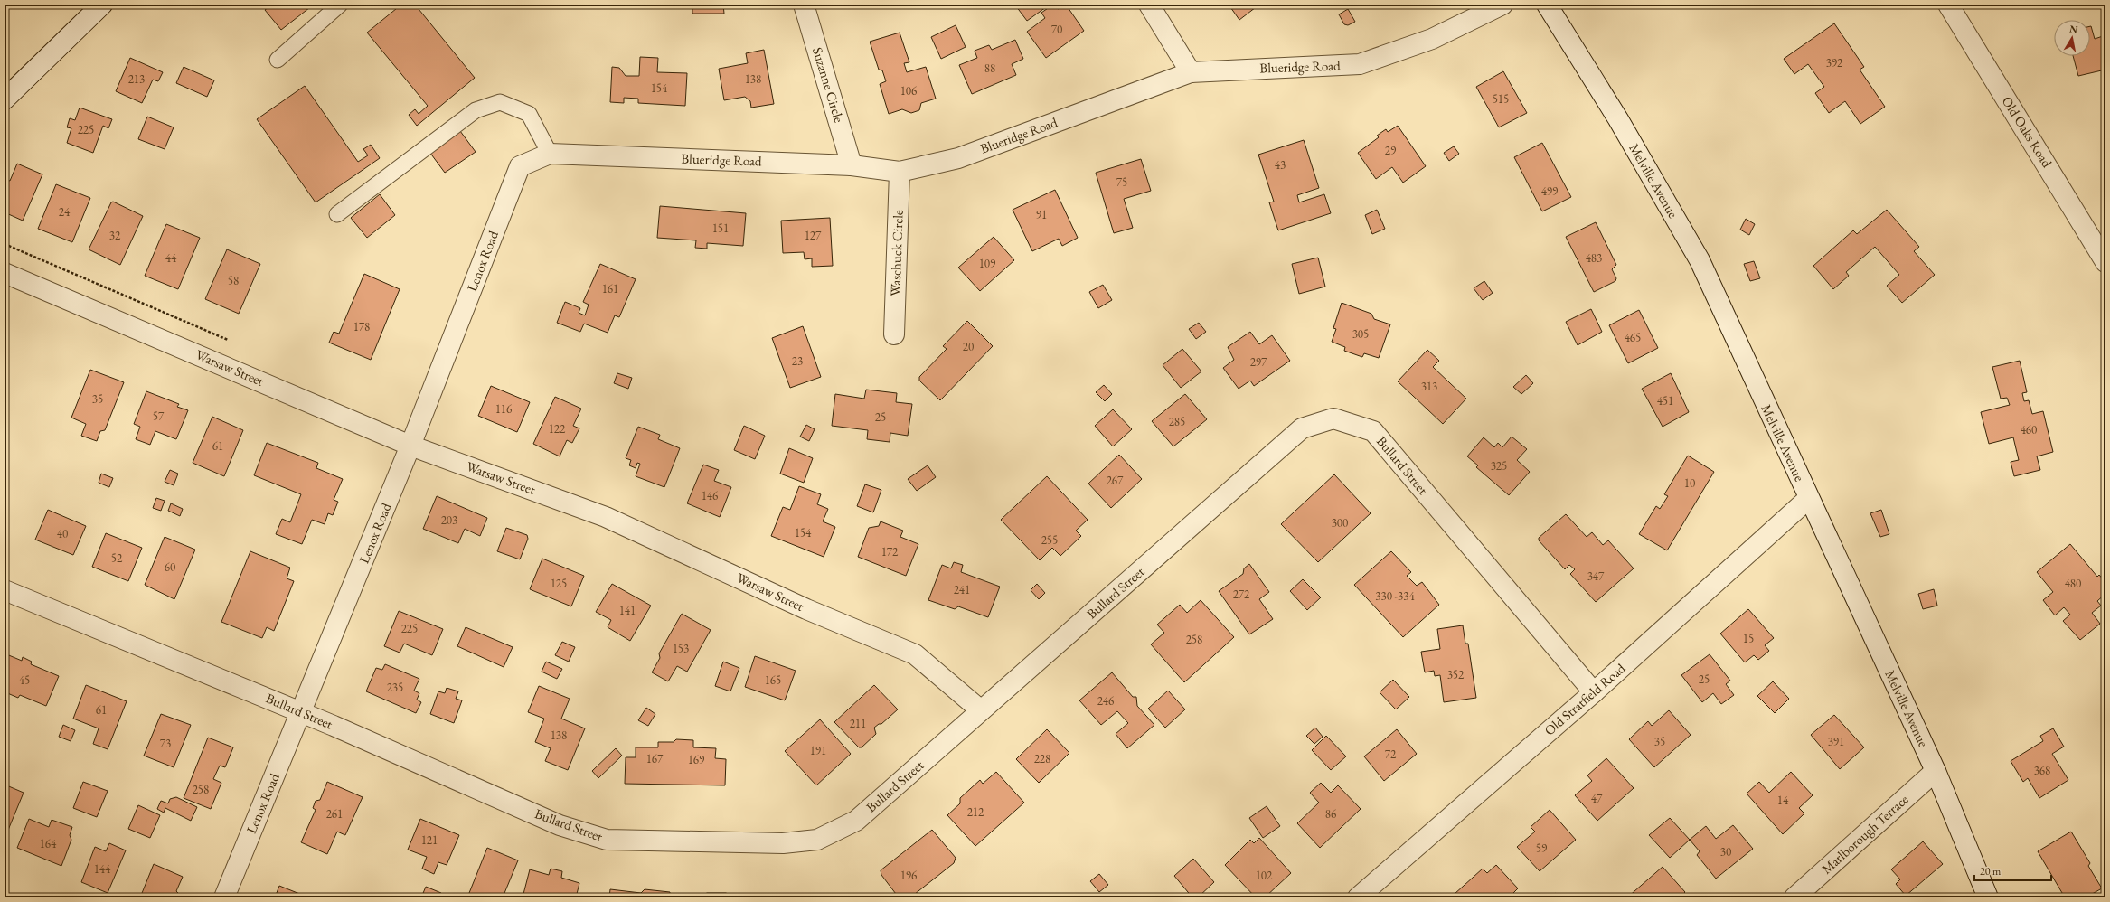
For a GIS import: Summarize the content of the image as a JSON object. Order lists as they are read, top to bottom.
{
  "streets": {
    "street": [
      "Blueridge Road",
      "Suzanne Circle",
      "Old Oaks Road",
      "Melville Avenue",
      "Waschuck Circle",
      "Lenox Road",
      "Warsaw Street",
      "Bullard Street",
      "Old Stratfield Road",
      "Marlborough Terrace"
    ]
  },
  "crossings": [
    ["Blueridge Road", "Suzanne Circle"],
    ["Blueridge Road", "Waschuck Circle"],
    ["Blueridge Road", "Lenox Road"],
    ["Melville Avenue", "Old Stratfield Road"],
    ["Melville Avenue", "Marlborough Terrace"],
    ["Lenox Road", "Warsaw Street"],
    ["Lenox Road", "Bullard Street"],
    ["Warsaw Street", "Bullard Street"],
    ["Bullard Street", "Old Stratfield Road"]
  ],
  "house_numbers": [
    "70",
    "392",
    "88",
    "213",
    "138",
    "154",
    "106",
    "515",
    "225",
    "29",
    "43",
    "75",
    "499",
    "24",
    "91",
    "151",
    "32",
    "127",
    "44",
    "483",
    "109",
    "58",
    "161",
    "178",
    "305",
    "465",
    "20",
    "23",
    "297",
    "313",
    "35",
    "451",
    "116",
    "57",
    "25",
    "285",
    "122",
    "460",
    "61",
    "325",
    "267",
    "10",
    "146",
    "203",
    "300",
    "154",
    "40",
    "255",
    "172",
    "52",
    "60",
    "347",
    "125",
    "480",
    "241",
    "272",
    "330 -334",
    "141",
    "225",
    "15",
    "258",
    "153",
    "352",
    "25",
    "45",
    "165",
    "235",
    "246",
    "61",
    "211",
    "138",
    "35",
    "391",
    "73",
    "191",
    "72",
    "167",
    "228",
    "169",
    "368",
    "258",
    "47",
    "14",
    "212",
    "261",
    "86",
    "121",
    "164",
    "59",
    "30",
    "144",
    "196",
    "102"
  ],
  "scale_bar": "20 m",
  "north": "top"
}
